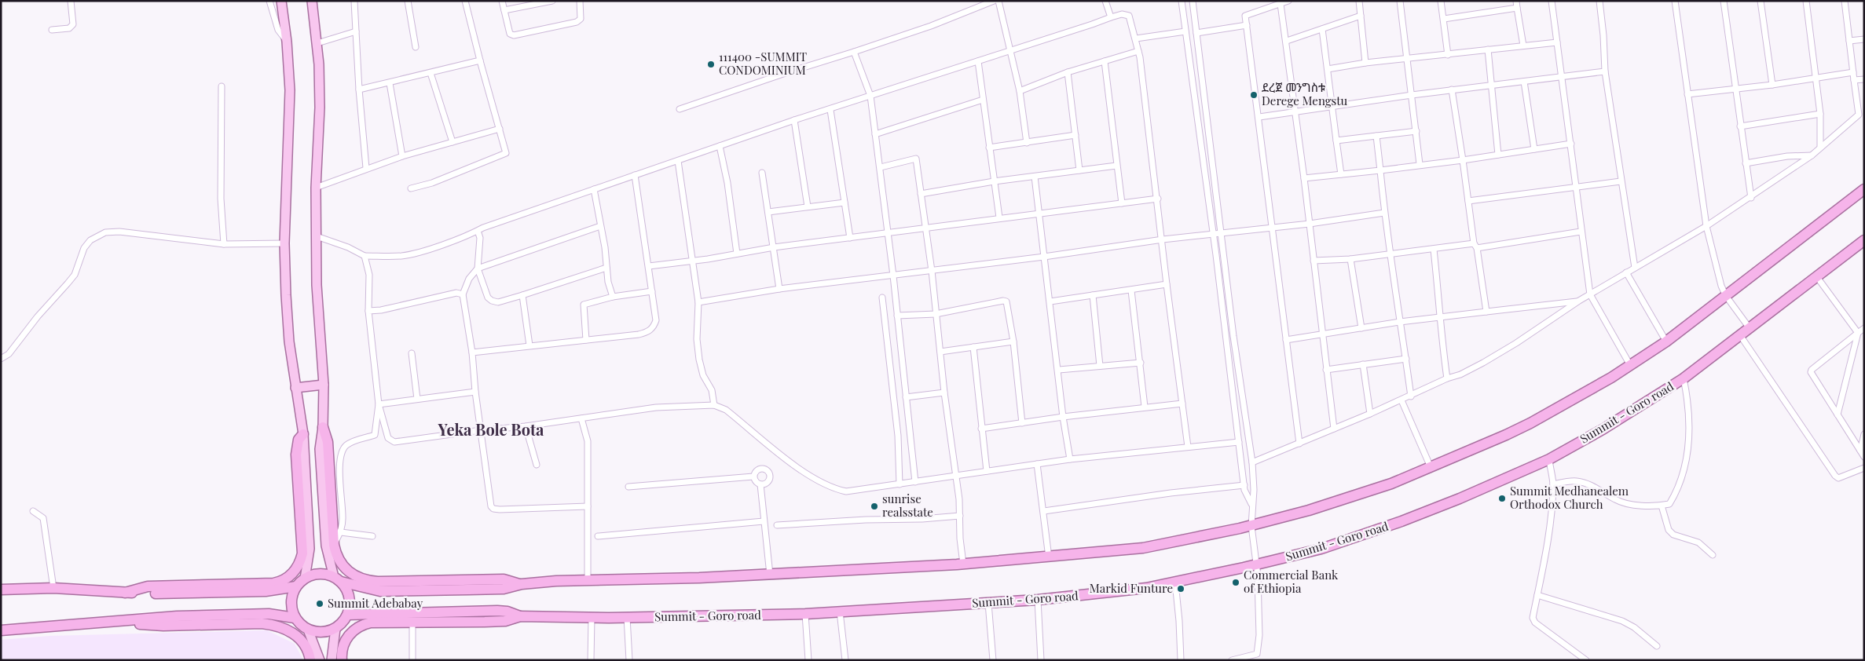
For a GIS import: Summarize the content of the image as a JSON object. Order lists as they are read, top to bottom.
{
  "streets": {
    "highway": ["Summit - Goro road"]
  },
  "districts": ["Yeka Bole Bota"],
  "places": [
    "111400 -SUMMIT CONDOMINIUM",
    "ደረጀ መንግስቱ Derege Mengstu",
    "Summit Medhanealem Orthodox Church",
    "sunrise realsstate",
    "Commercial Bank of Ethiopia",
    "Markid Funture",
    "Summit Adebabay"
  ]
}
